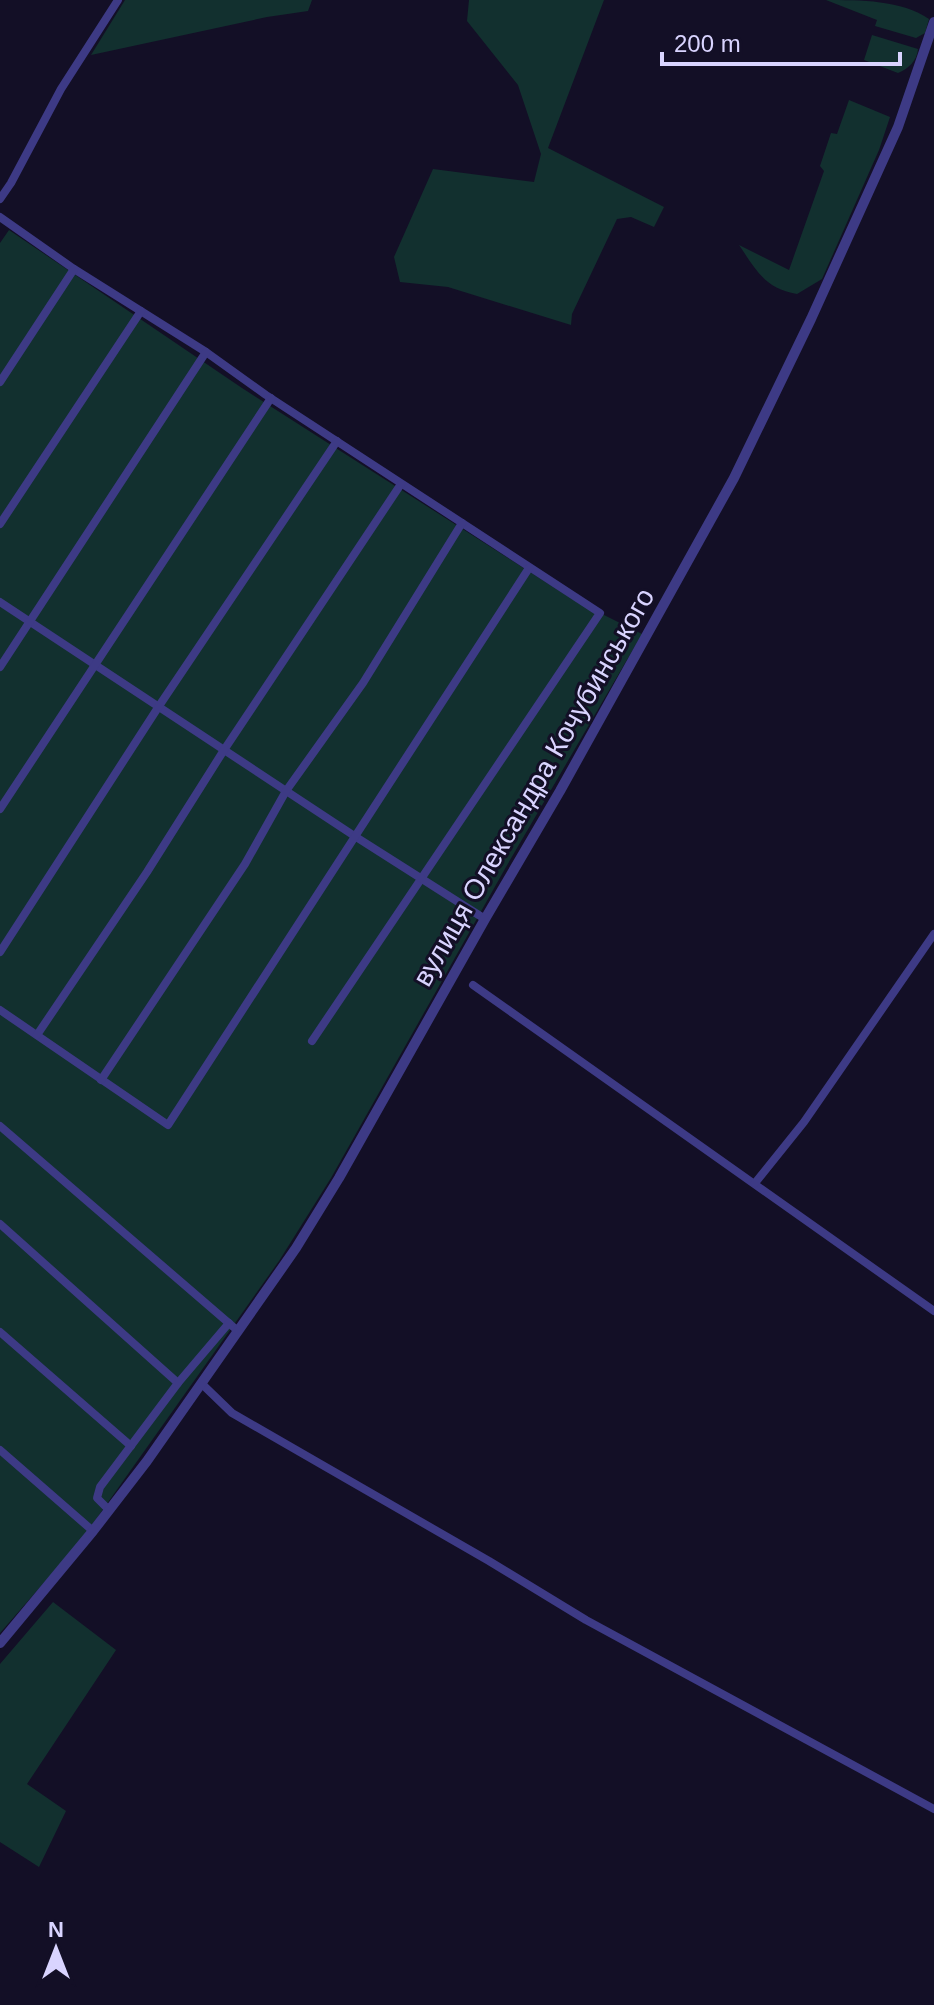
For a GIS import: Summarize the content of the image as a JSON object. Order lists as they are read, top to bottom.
{
  "streets": {
    "street": ["вулиця Олександра Кочубинського"]
  },
  "scale_bar": "200 m",
  "north": "top"
}
